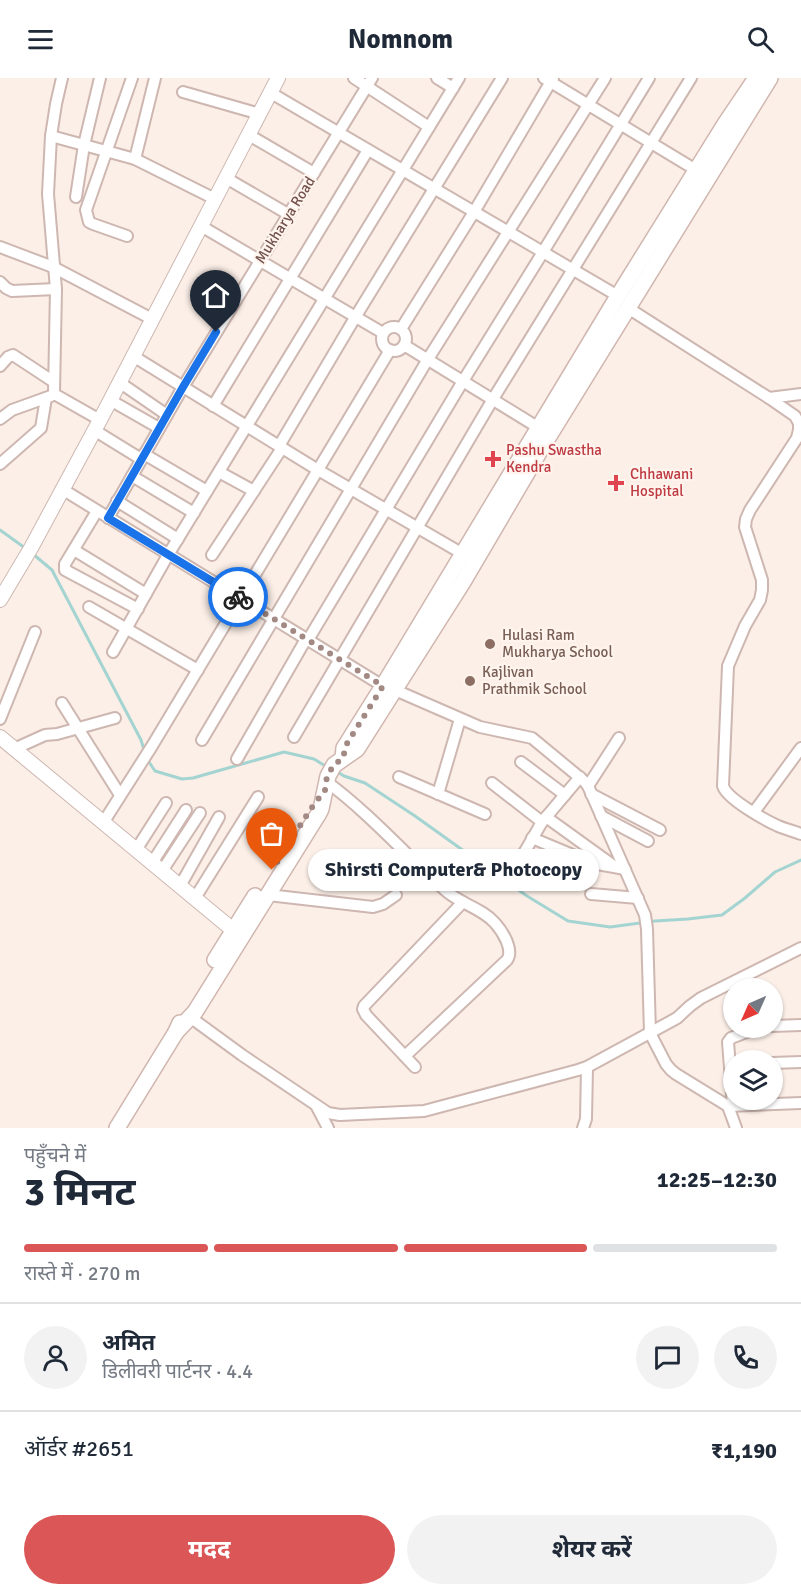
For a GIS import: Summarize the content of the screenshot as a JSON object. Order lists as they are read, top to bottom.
{
  "streets": {
    "street": ["Mukharya Road"]
  },
  "places": {
    "health": ["Pashu Swastha Kendra", "Chhawani Hospital"],
    "other": ["Hulasi Ram Mukharya School", "Kajlivan Prathmik School", "Shirsti Computer& Photocopy"]
  },
  "north": "bottom left",
  "page": {
    "header": "Nomnom",
    "bubble": "Shirsti Computer& Photocopy",
    "heading": ["3 मिनट", "पहुँचने में", "12:25–12:30"],
    "panel": [
      "अमित",
      "डिलीवरी पार्टनर · 4.4",
      "ऑर्डर #2651",
      "₹1,190"
    ],
    "bar": "रास्ते में · 270 m",
    "buttons": ["मदद", "शेयर करें"]
  }
}
